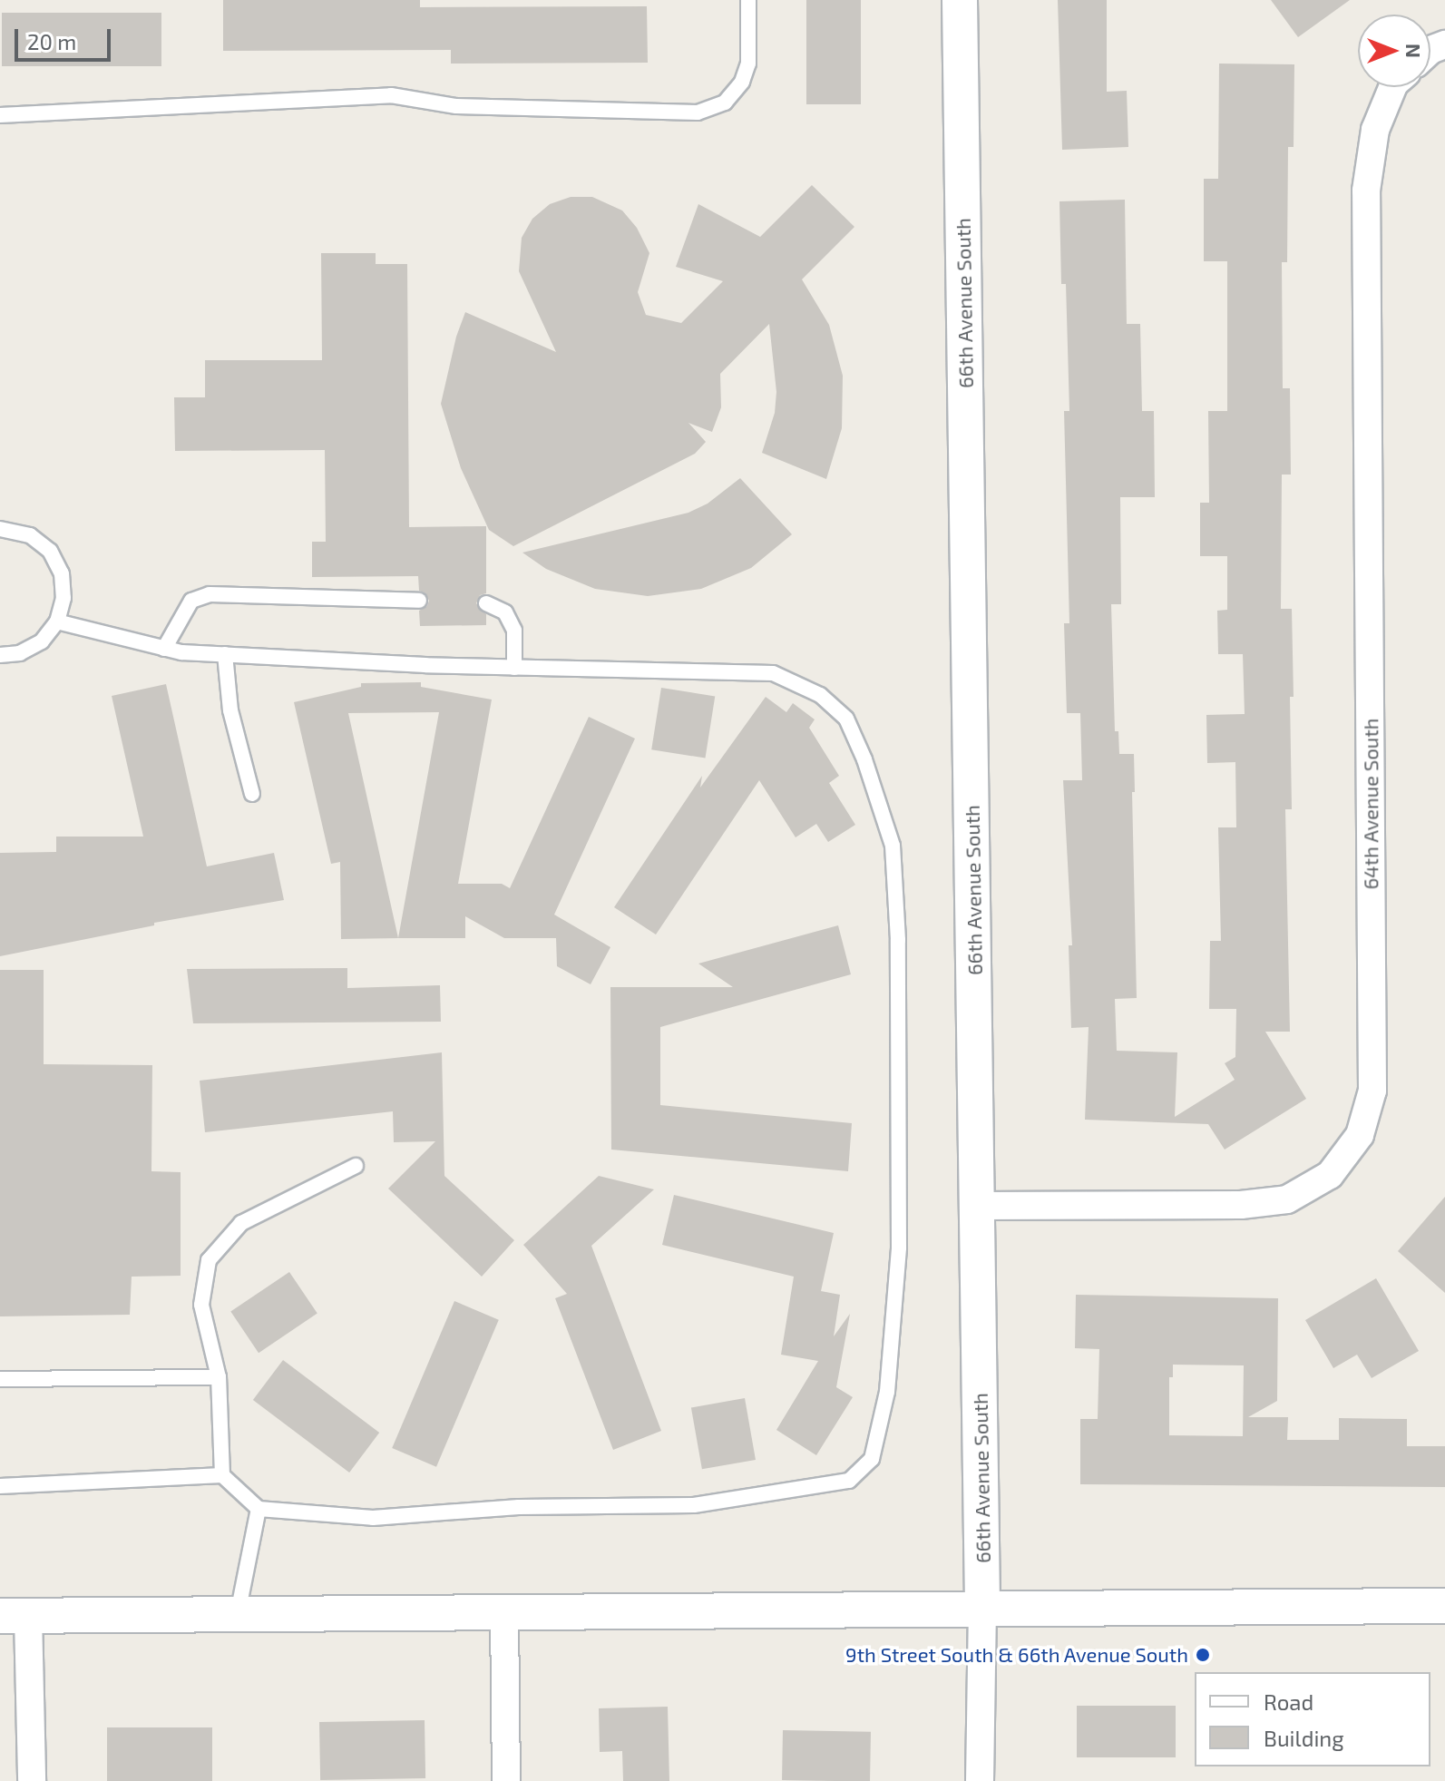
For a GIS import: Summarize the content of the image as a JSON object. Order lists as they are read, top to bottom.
{
  "streets": {
    "street": ["66th Avenue South", "64th Avenue South"]
  },
  "crossings": [
    ["66th Avenue South", "64th Avenue South"]
  ],
  "places": ["9th Street South & 66th Avenue South"],
  "legend": ["Road", "Building"],
  "scale_bar": "20 m",
  "north": "right"
}
